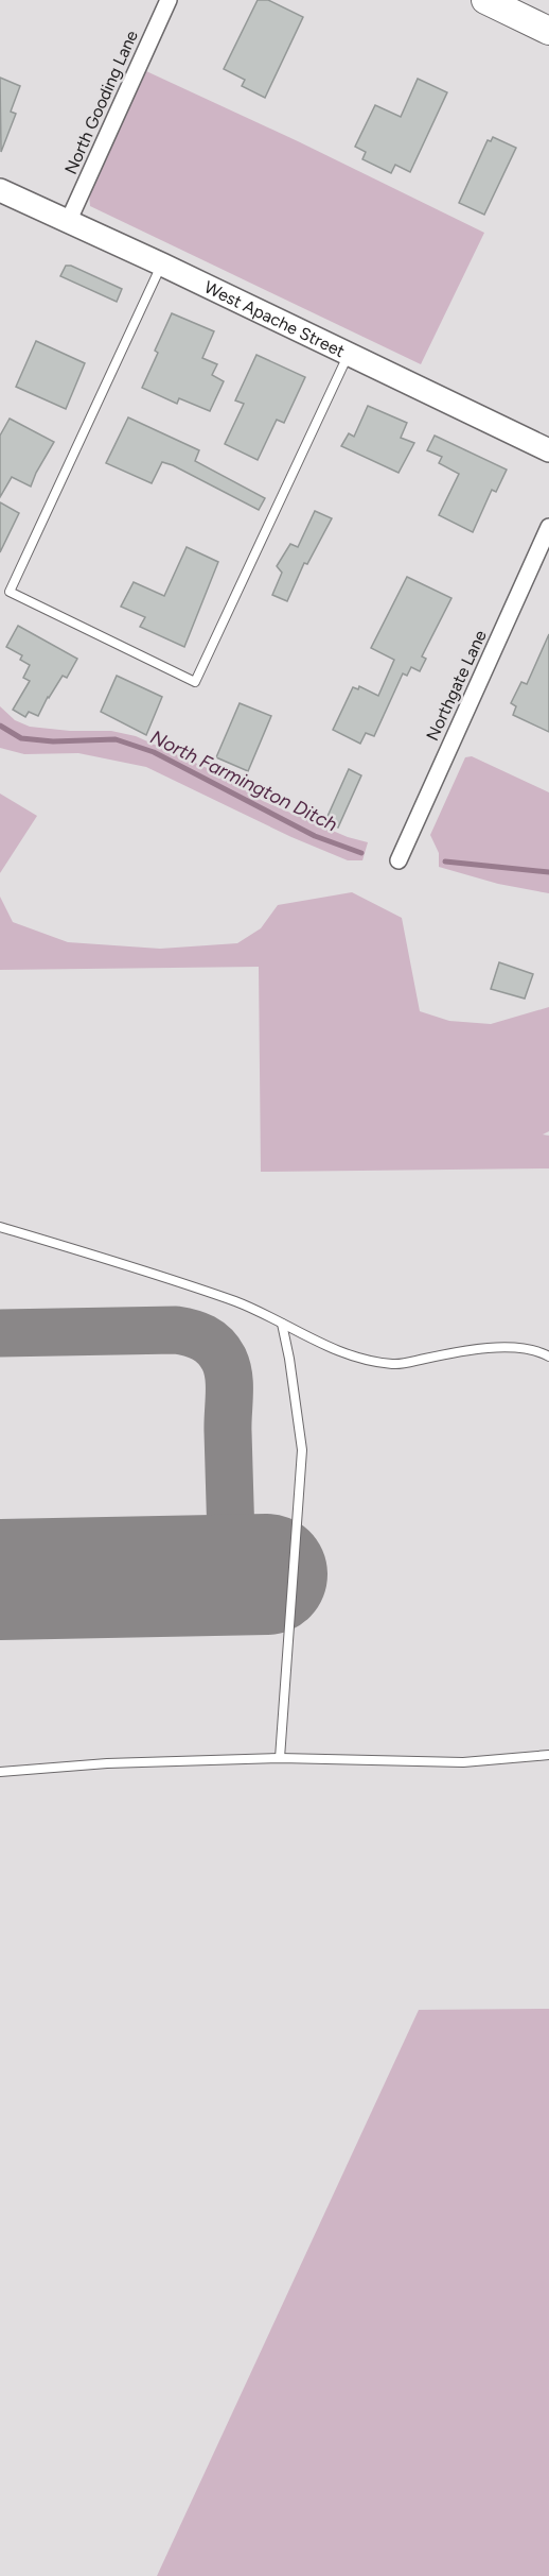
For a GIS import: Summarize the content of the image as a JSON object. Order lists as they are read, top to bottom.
{
  "streets": {
    "main road": ["West Apache Street"],
    "street": ["North Gooding Lane", "Northgate Lane"]
  },
  "crossings": [
    ["North Gooding Lane", "West Apache Street"]
  ],
  "water": ["North Farmington Ditch"]
}
